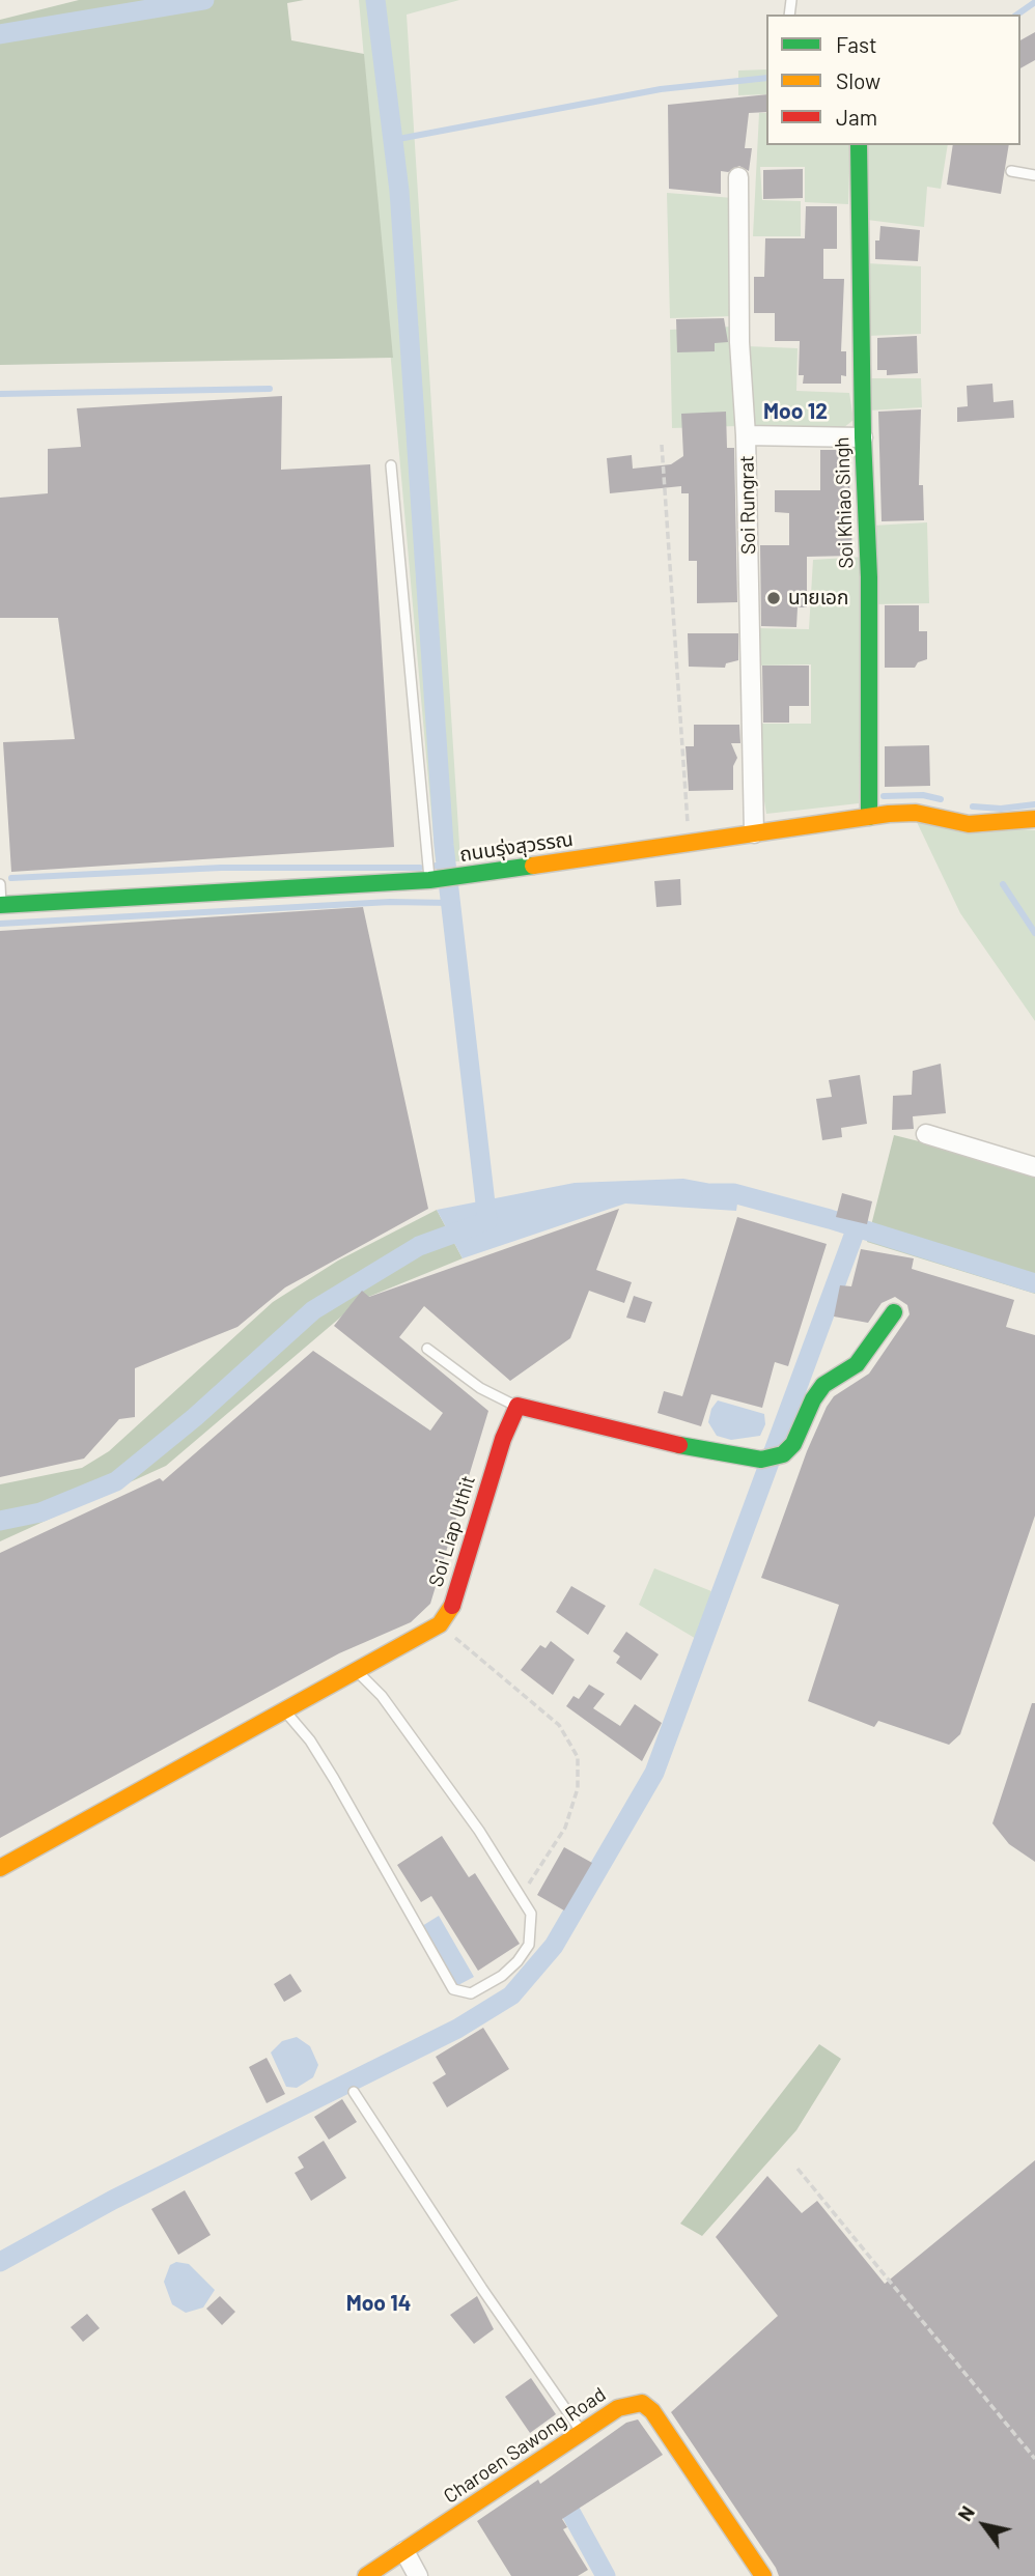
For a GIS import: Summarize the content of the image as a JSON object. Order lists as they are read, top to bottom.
{
  "streets": {
    "street": [
      "Soi Khiao Singh",
      "Soi Rungrat",
      "ถนนรุ่งสุวรรณ",
      "Soi Liap Uthit",
      "Charoen Sawong Road"
    ]
  },
  "crossings": [
    ["Soi Khiao Singh", "ถนนรุ่งสุวรรณ"],
    ["Soi Rungrat", "ถนนรุ่งสุวรรณ"]
  ],
  "districts": ["Moo 12", "Moo 14"],
  "places": ["นายเอก"],
  "legend": ["Fast", "Slow", "Jam"],
  "north": "top left"
}
